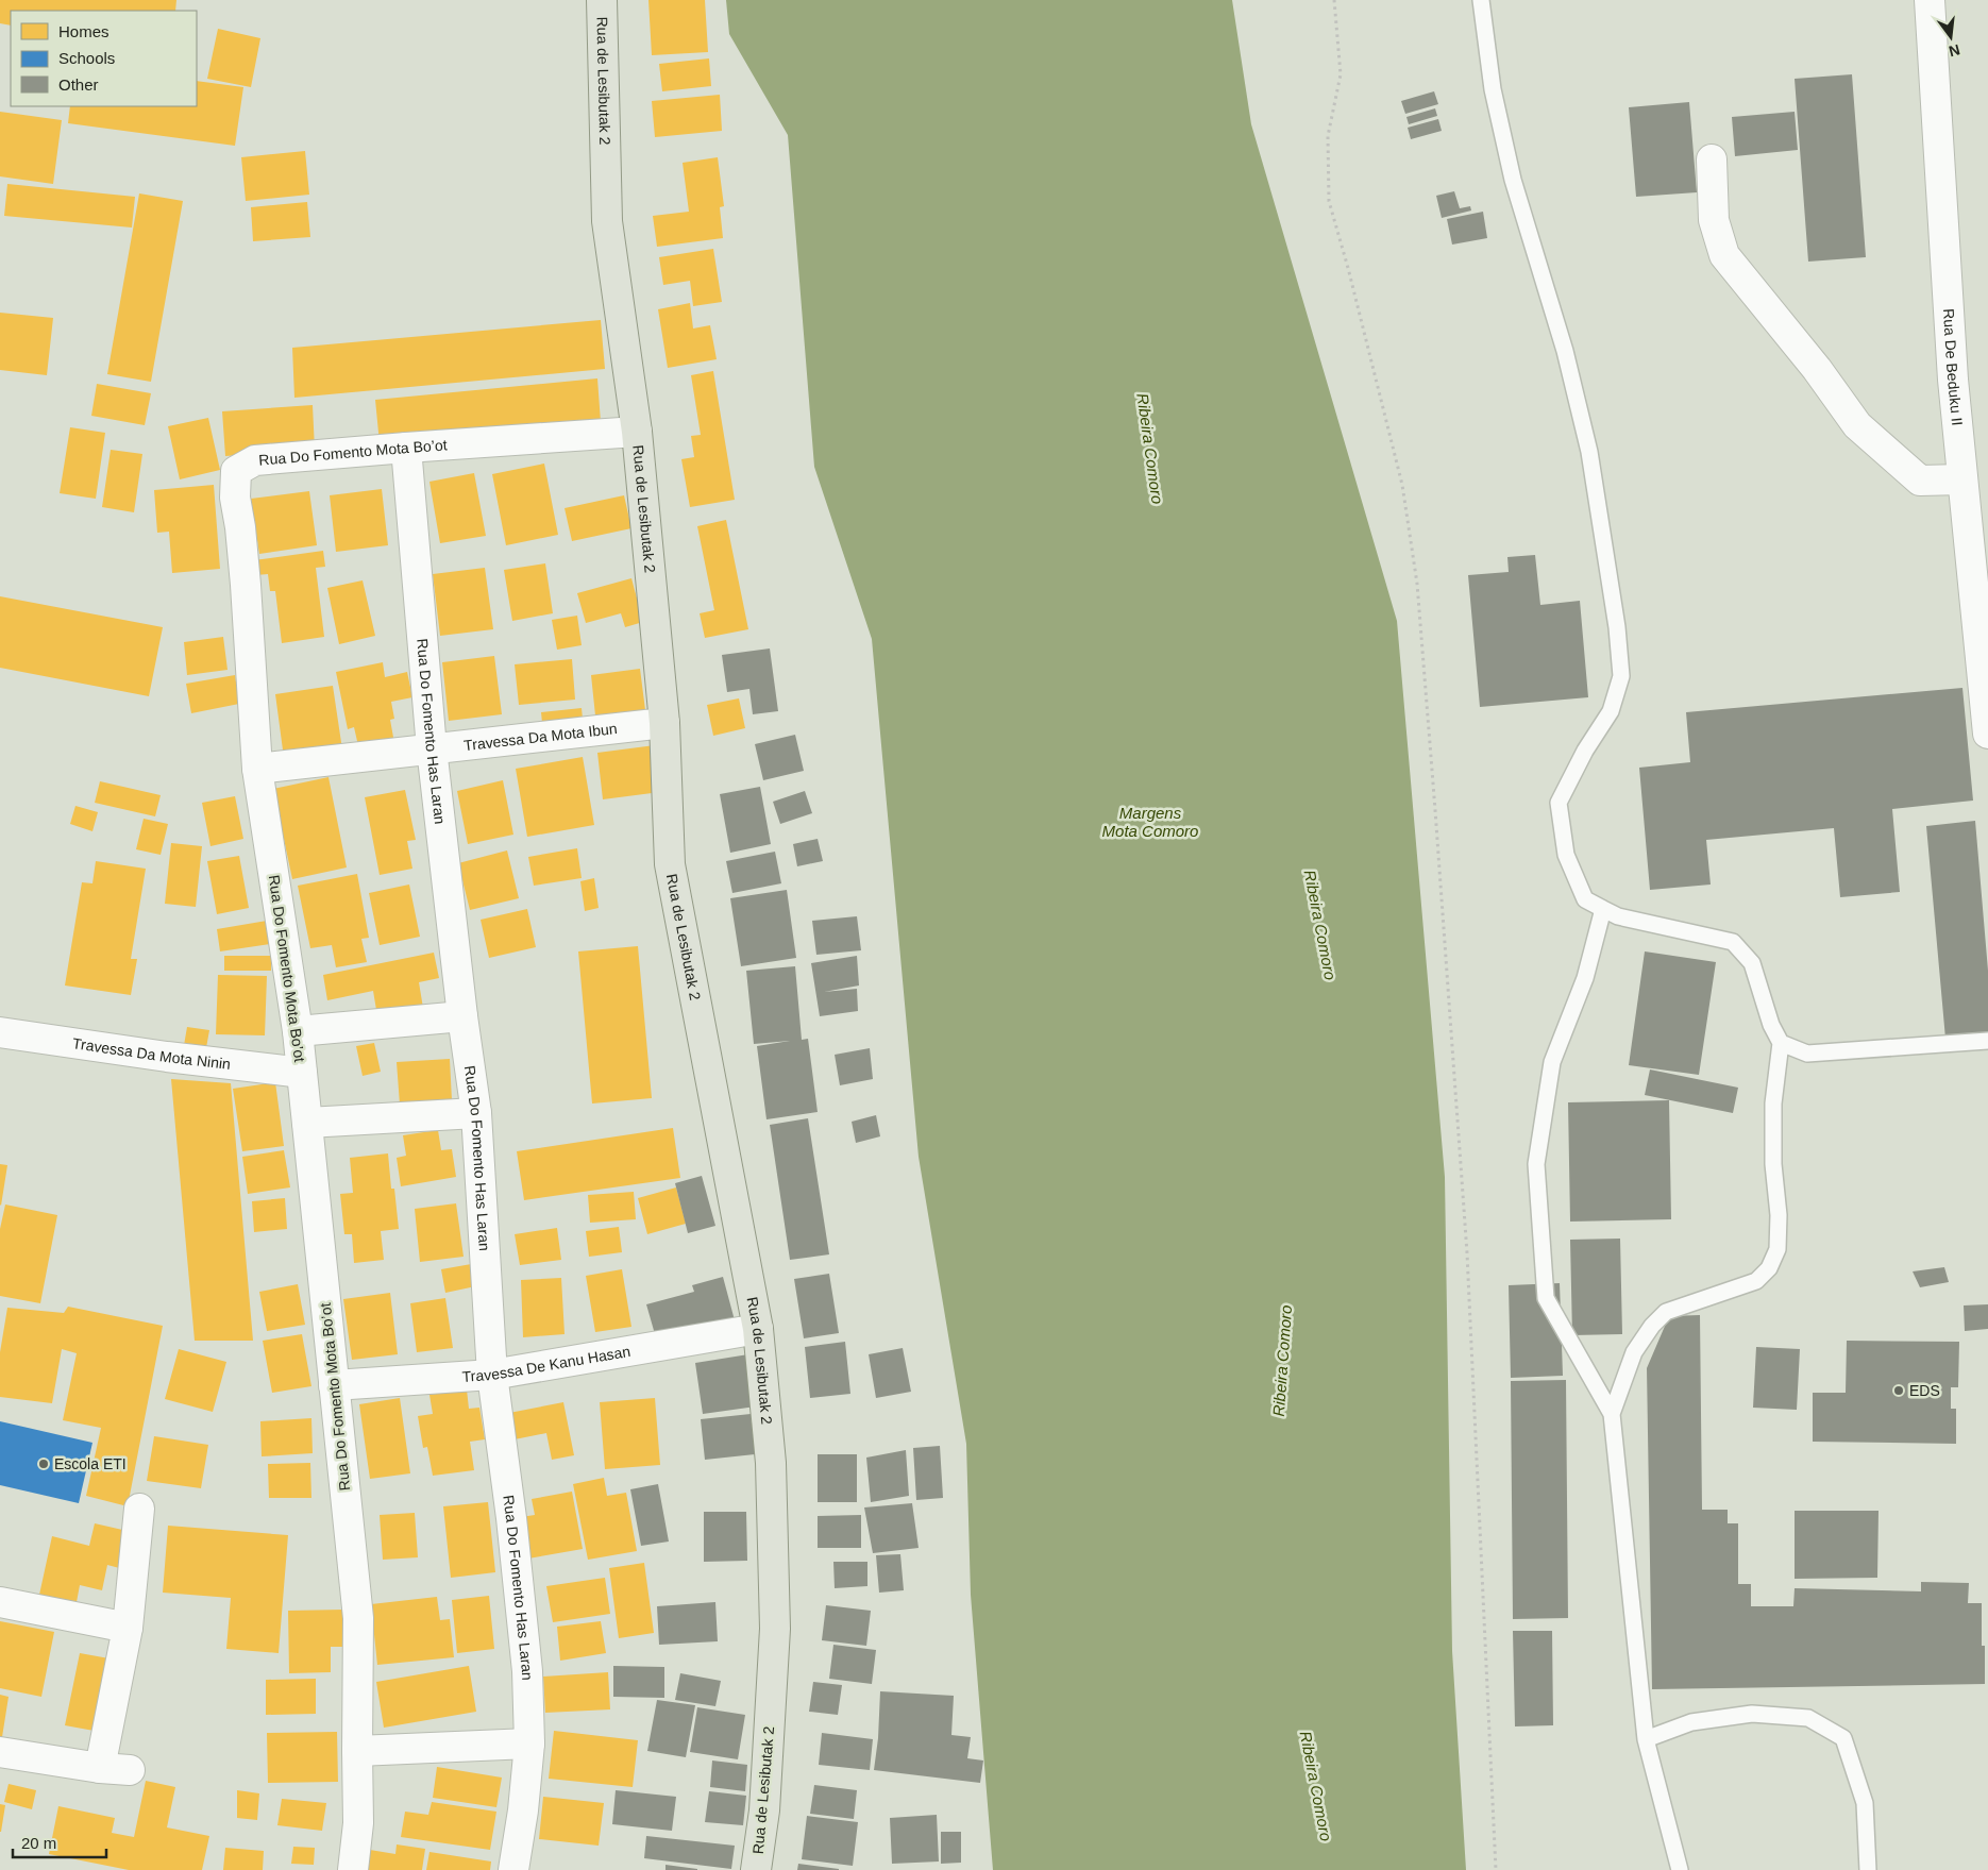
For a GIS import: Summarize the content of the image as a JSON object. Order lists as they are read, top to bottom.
{
  "streets": {
    "main road": ["Rua de Lesibutak 2"],
    "street": [
      "Rua De Beduku II",
      "Rua Do Fomento Mota Bo’ot",
      "Rua Do Fomento Has Laran",
      "Travessa Da Mota Ibun",
      "Travessa Da Mota Ninin",
      "Travessa De Kanu Hasan"
    ]
  },
  "crossings": [
    ["Rua de Lesibutak 2", "Rua Do Fomento Mota Bo’ot"],
    ["Rua de Lesibutak 2", "Travessa Da Mota Ibun"],
    ["Rua de Lesibutak 2", "Travessa De Kanu Hasan"],
    ["Rua Do Fomento Mota Bo’ot", "Rua Do Fomento Has Laran"],
    ["Rua Do Fomento Mota Bo’ot", "Travessa Da Mota Ibun"],
    ["Rua Do Fomento Mota Bo’ot", "Travessa Da Mota Ninin"],
    ["Rua Do Fomento Mota Bo’ot", "Travessa De Kanu Hasan"],
    ["Rua Do Fomento Has Laran", "Travessa Da Mota Ibun"],
    ["Rua Do Fomento Has Laran", "Travessa De Kanu Hasan"]
  ],
  "water": ["Ribeira Comoro", "Margens Mota Comoro"],
  "places": ["EDS", "Escola ETI"],
  "legend": ["Homes", "Schools", "Other"],
  "scale_bar": "20 m",
  "north": "bottom"
}
